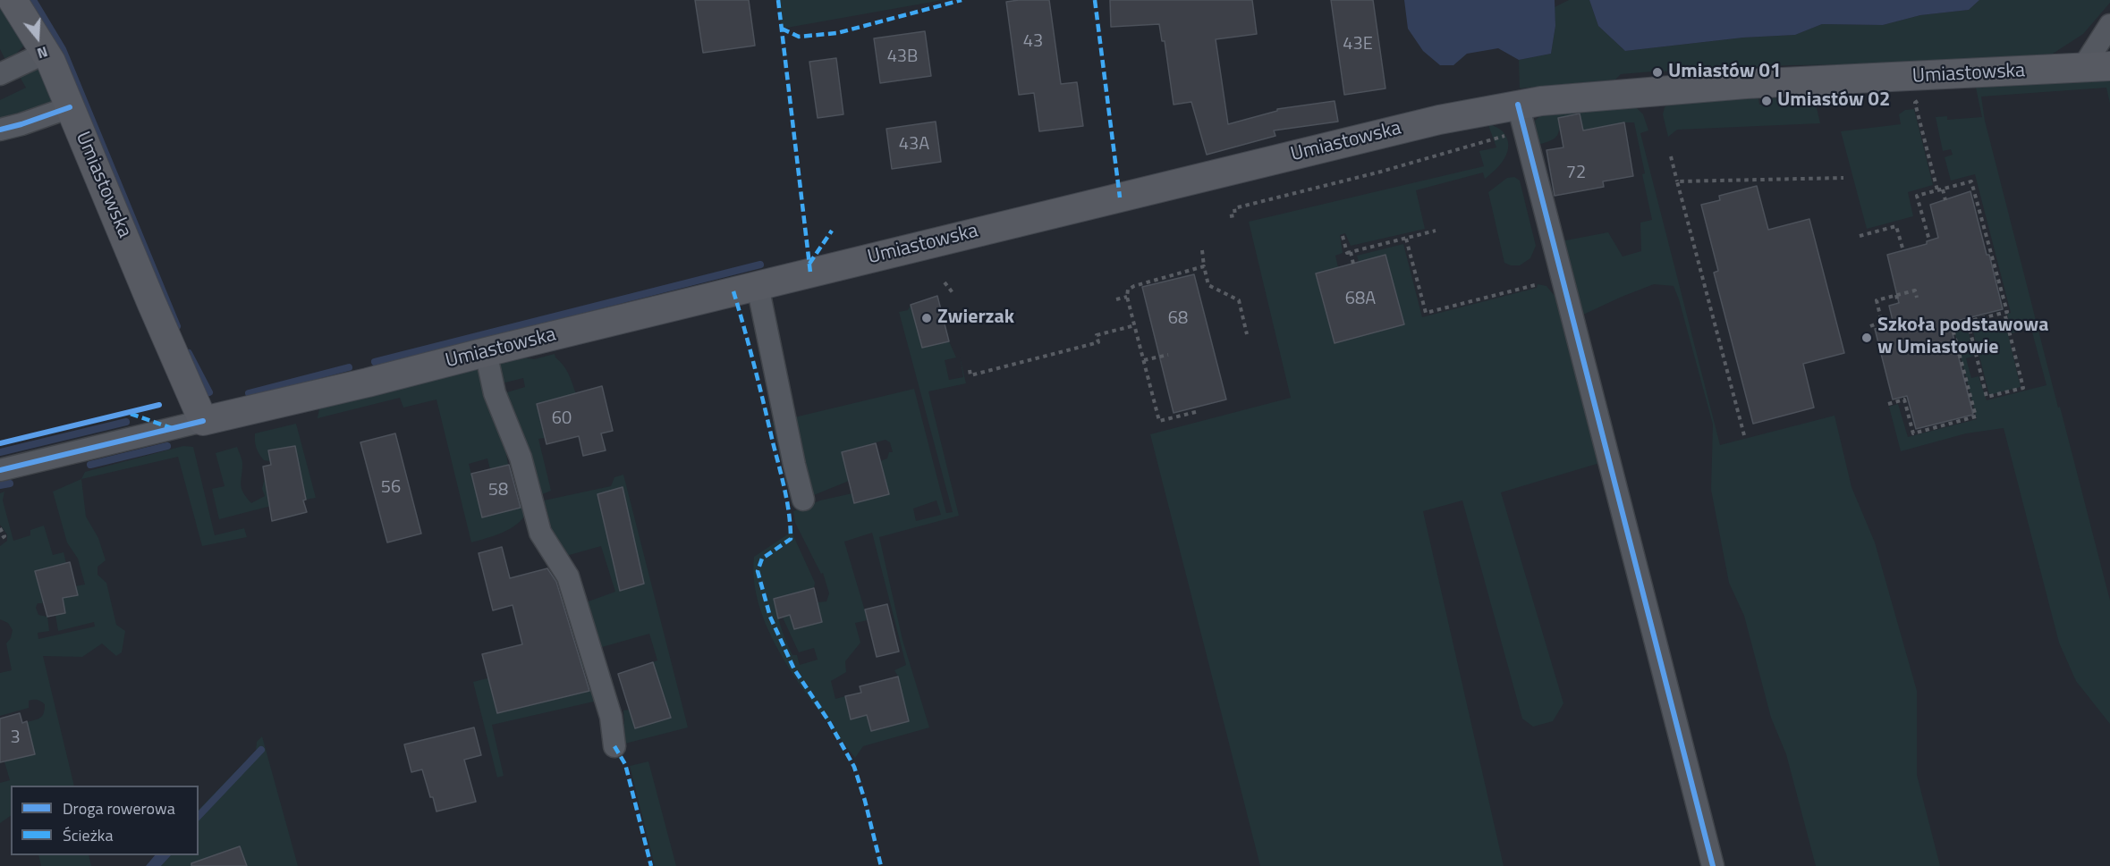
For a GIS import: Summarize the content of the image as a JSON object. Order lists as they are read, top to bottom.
{
  "streets": {
    "main road": ["Umiastowska"]
  },
  "places": [
    "Umiastów 01",
    "Umiastów 02",
    "Zwierzak",
    "Szkoła podstawowa w Umiastowie"
  ],
  "house_numbers": [
    "43",
    "43E",
    "43B",
    "43A",
    "72",
    "68A",
    "68",
    "60",
    "56",
    "58",
    "3"
  ],
  "legend": ["Droga rowerowa", "Ścieżka"],
  "north": "bottom"
}
